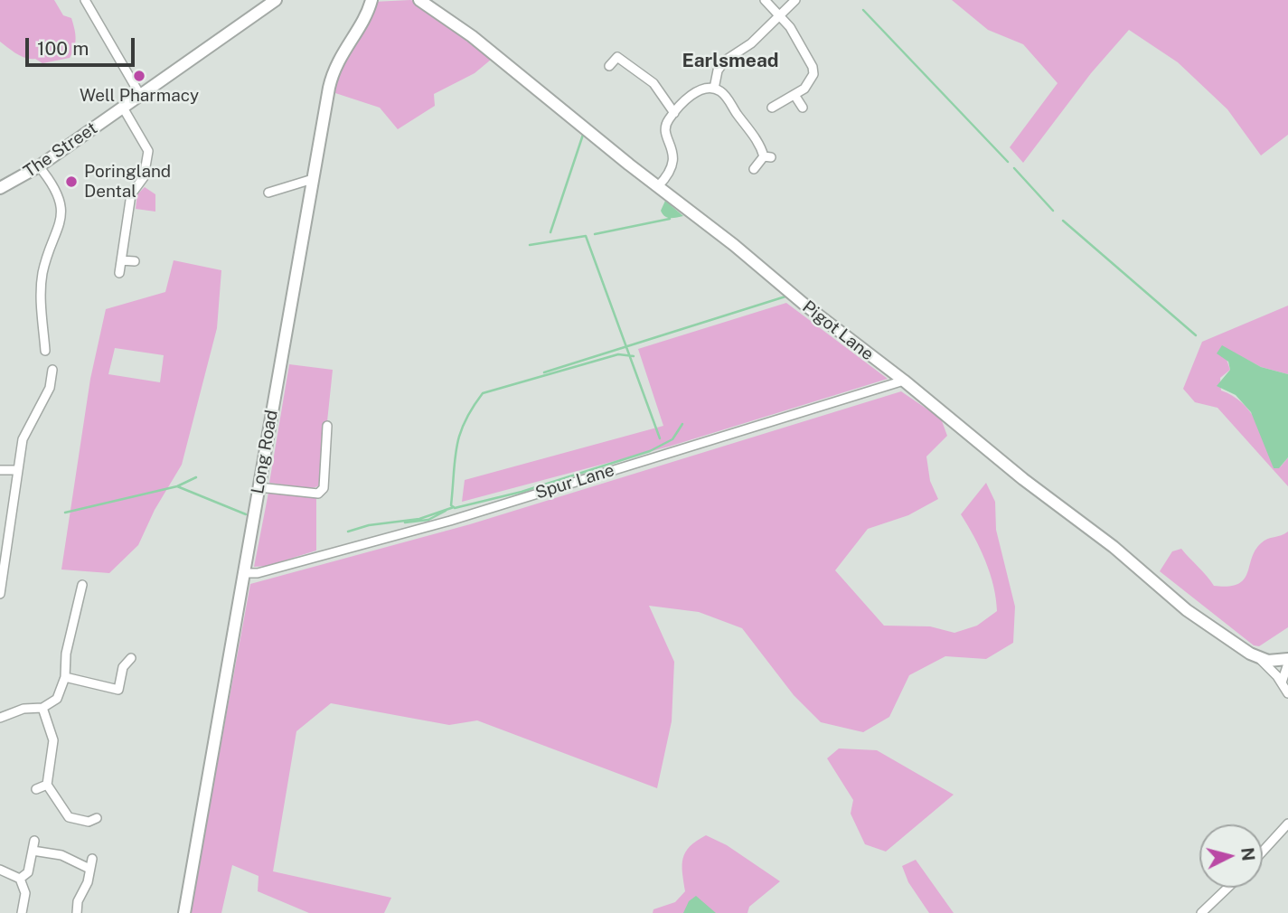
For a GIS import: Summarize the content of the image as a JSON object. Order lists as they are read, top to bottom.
{
  "streets": {
    "street": [
      "The Street",
      "Pigot Lane",
      "Long Road",
      "Spur Lane"
    ]
  },
  "crossings": [
    ["Pigot Lane", "Spur Lane"],
    ["Long Road", "Spur Lane"]
  ],
  "districts": ["Earlsmead"],
  "places": ["Well Pharmacy", "Poringland Dental"],
  "scale_bar": "100 m",
  "north": "right"
}
